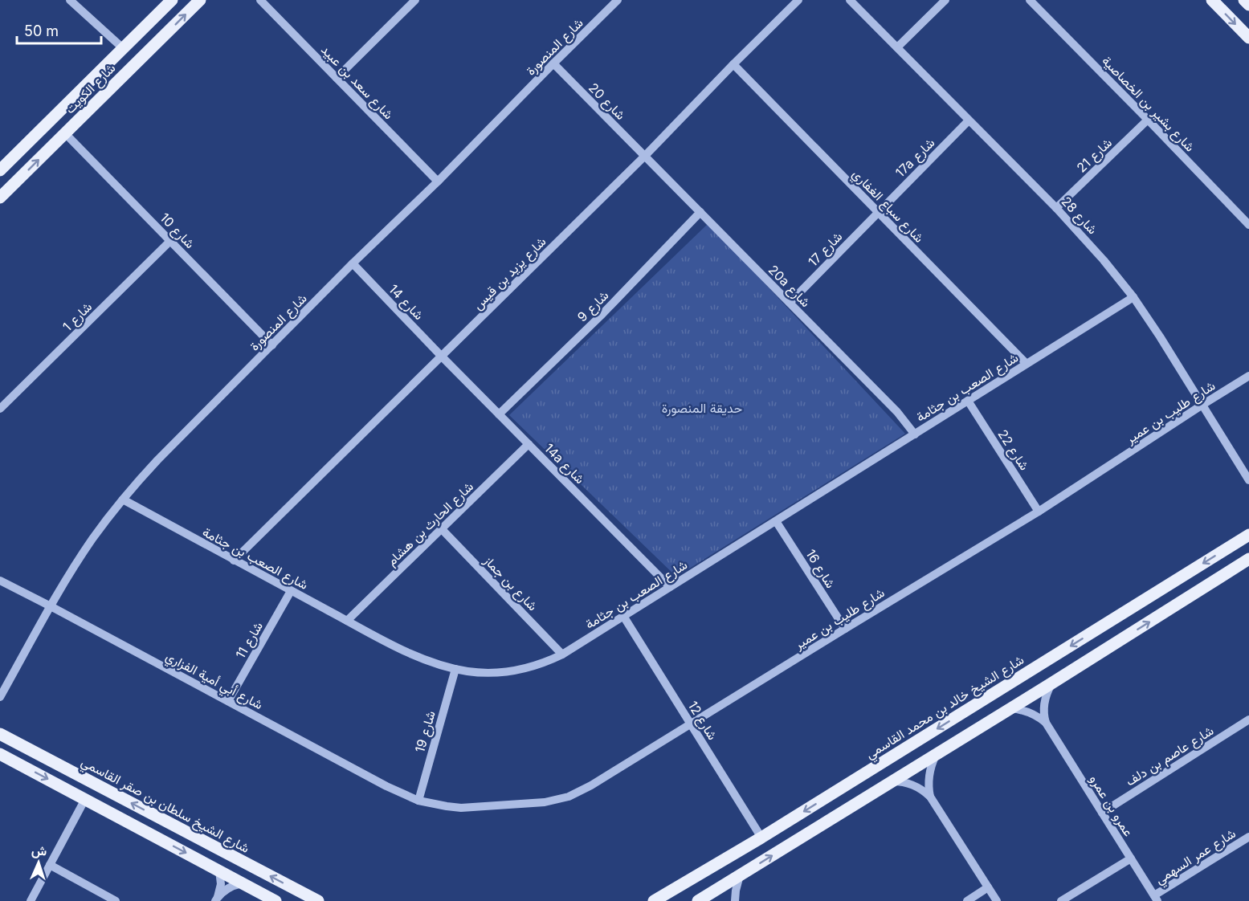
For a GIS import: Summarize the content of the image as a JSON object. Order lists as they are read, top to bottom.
{
  "streets": {
    "main road": ["شارع الكويت", "شارع الشيخ خالد بن محمد القاسمي", "شارع الشيخ سلطان بن صقر القاسمي"],
    "street": [
      "شارع المنصورة",
      "شارع سعد بن عبيد",
      "شارع 20",
      "شارع بشير بن الخصاصية",
      "شارع 21",
      "17a شارع",
      "شارع سباع الغفاري",
      "شارع 28",
      "شارع 10",
      "شارع 17",
      "شارع يزيد بن قيس",
      "20a شارع",
      "شارع 14",
      "شارع 9",
      "شارع 1",
      "شارع الصعب بن جثامة",
      "شارع طليب بن عمير",
      "شارع 22",
      "14a شارع",
      "شارع الحارث بن هشام",
      "شارع 16",
      "شارع بن جماز",
      "شارع 11",
      "شارع أبي أمية الفزاري",
      "شارع 12",
      "شارع 19",
      "شارع عاصم بن دلف",
      "عمرو بن عمرو",
      "شارع عمر السهمي"
    ]
  },
  "crossings": [
    ["شارع المنصورة", "شارع سعد بن عبيد"],
    ["شارع المنصورة", "شارع 20"],
    ["شارع المنصورة", "شارع 10"],
    ["شارع المنصورة", "شارع 14"],
    ["شارع المنصورة", "شارع الصعب بن جثامة"],
    ["شارع المنصورة", "شارع أبي أمية الفزاري"],
    ["شارع الكويت", "شارع 10"],
    ["شارع 20", "شارع يزيد بن قيس"],
    ["شارع 20", "20a شارع"],
    ["شارع بشير بن الخصاصية", "شارع 21"],
    ["شارع 21", "شارع 28"],
    ["17a شارع", "شارع سباع الغفاري"],
    ["17a شارع", "شارع 28"],
    ["17a شارع", "شارع 17"],
    ["شارع سباع الغفاري", "شارع 17"],
    ["شارع سباع الغفاري", "شارع يزيد بن قيس"],
    ["شارع سباع الغفاري", "شارع الصعب بن جثامة"],
    ["شارع 28", "شارع الصعب بن جثامة"],
    ["شارع 28", "شارع طليب بن عمير"],
    ["شارع 10", "شارع 1"],
    ["شارع 17", "20a شارع"],
    ["شارع يزيد بن قيس", "20a شارع"],
    ["شارع يزيد بن قيس", "شارع 14"],
    ["شارع يزيد بن قيس", "شارع الصعب بن جثامة"],
    ["شارع يزيد بن قيس", "14a شارع"],
    ["20a شارع", "شارع 9"],
    ["20a شارع", "شارع الصعب بن جثامة"],
    ["شارع 14", "14a شارع"],
    ["شارع 9", "14a شارع"],
    ["شارع الصعب بن جثامة", "شارع 22"],
    ["شارع الصعب بن جثامة", "14a شارع"],
    ["شارع الصعب بن جثامة", "شارع الحارث بن هشام"],
    ["شارع الصعب بن جثامة", "شارع 16"],
    ["شارع الصعب بن جثامة", "شارع بن جماز"],
    ["شارع الصعب بن جثامة", "شارع 11"],
    ["شارع الصعب بن جثامة", "شارع 12"],
    ["شارع الصعب بن جثامة", "شارع 19"],
    ["شارع طليب بن عمير", "شارع 22"],
    ["شارع طليب بن عمير", "شارع 16"],
    ["شارع طليب بن عمير", "شارع أبي أمية الفزاري"],
    ["شارع طليب بن عمير", "شارع 12"],
    ["شارع طليب بن عمير", "شارع 19"],
    ["14a شارع", "شارع الحارث بن هشام"],
    ["شارع الحارث بن هشام", "شارع بن جماز"],
    ["شارع 11", "شارع أبي أمية الفزاري"],
    ["شارع أبي أمية الفزاري", "شارع 19"],
    ["شارع الشيخ خالد بن محمد القاسمي", "شارع 12"],
    ["شارع عاصم بن دلف", "عمرو بن عمرو"],
    ["عمرو بن عمرو", "شارع عمر السهمي"]
  ],
  "parks": ["حديقة المنصورة"],
  "scale_bar": "50 m",
  "north": "top"
}
